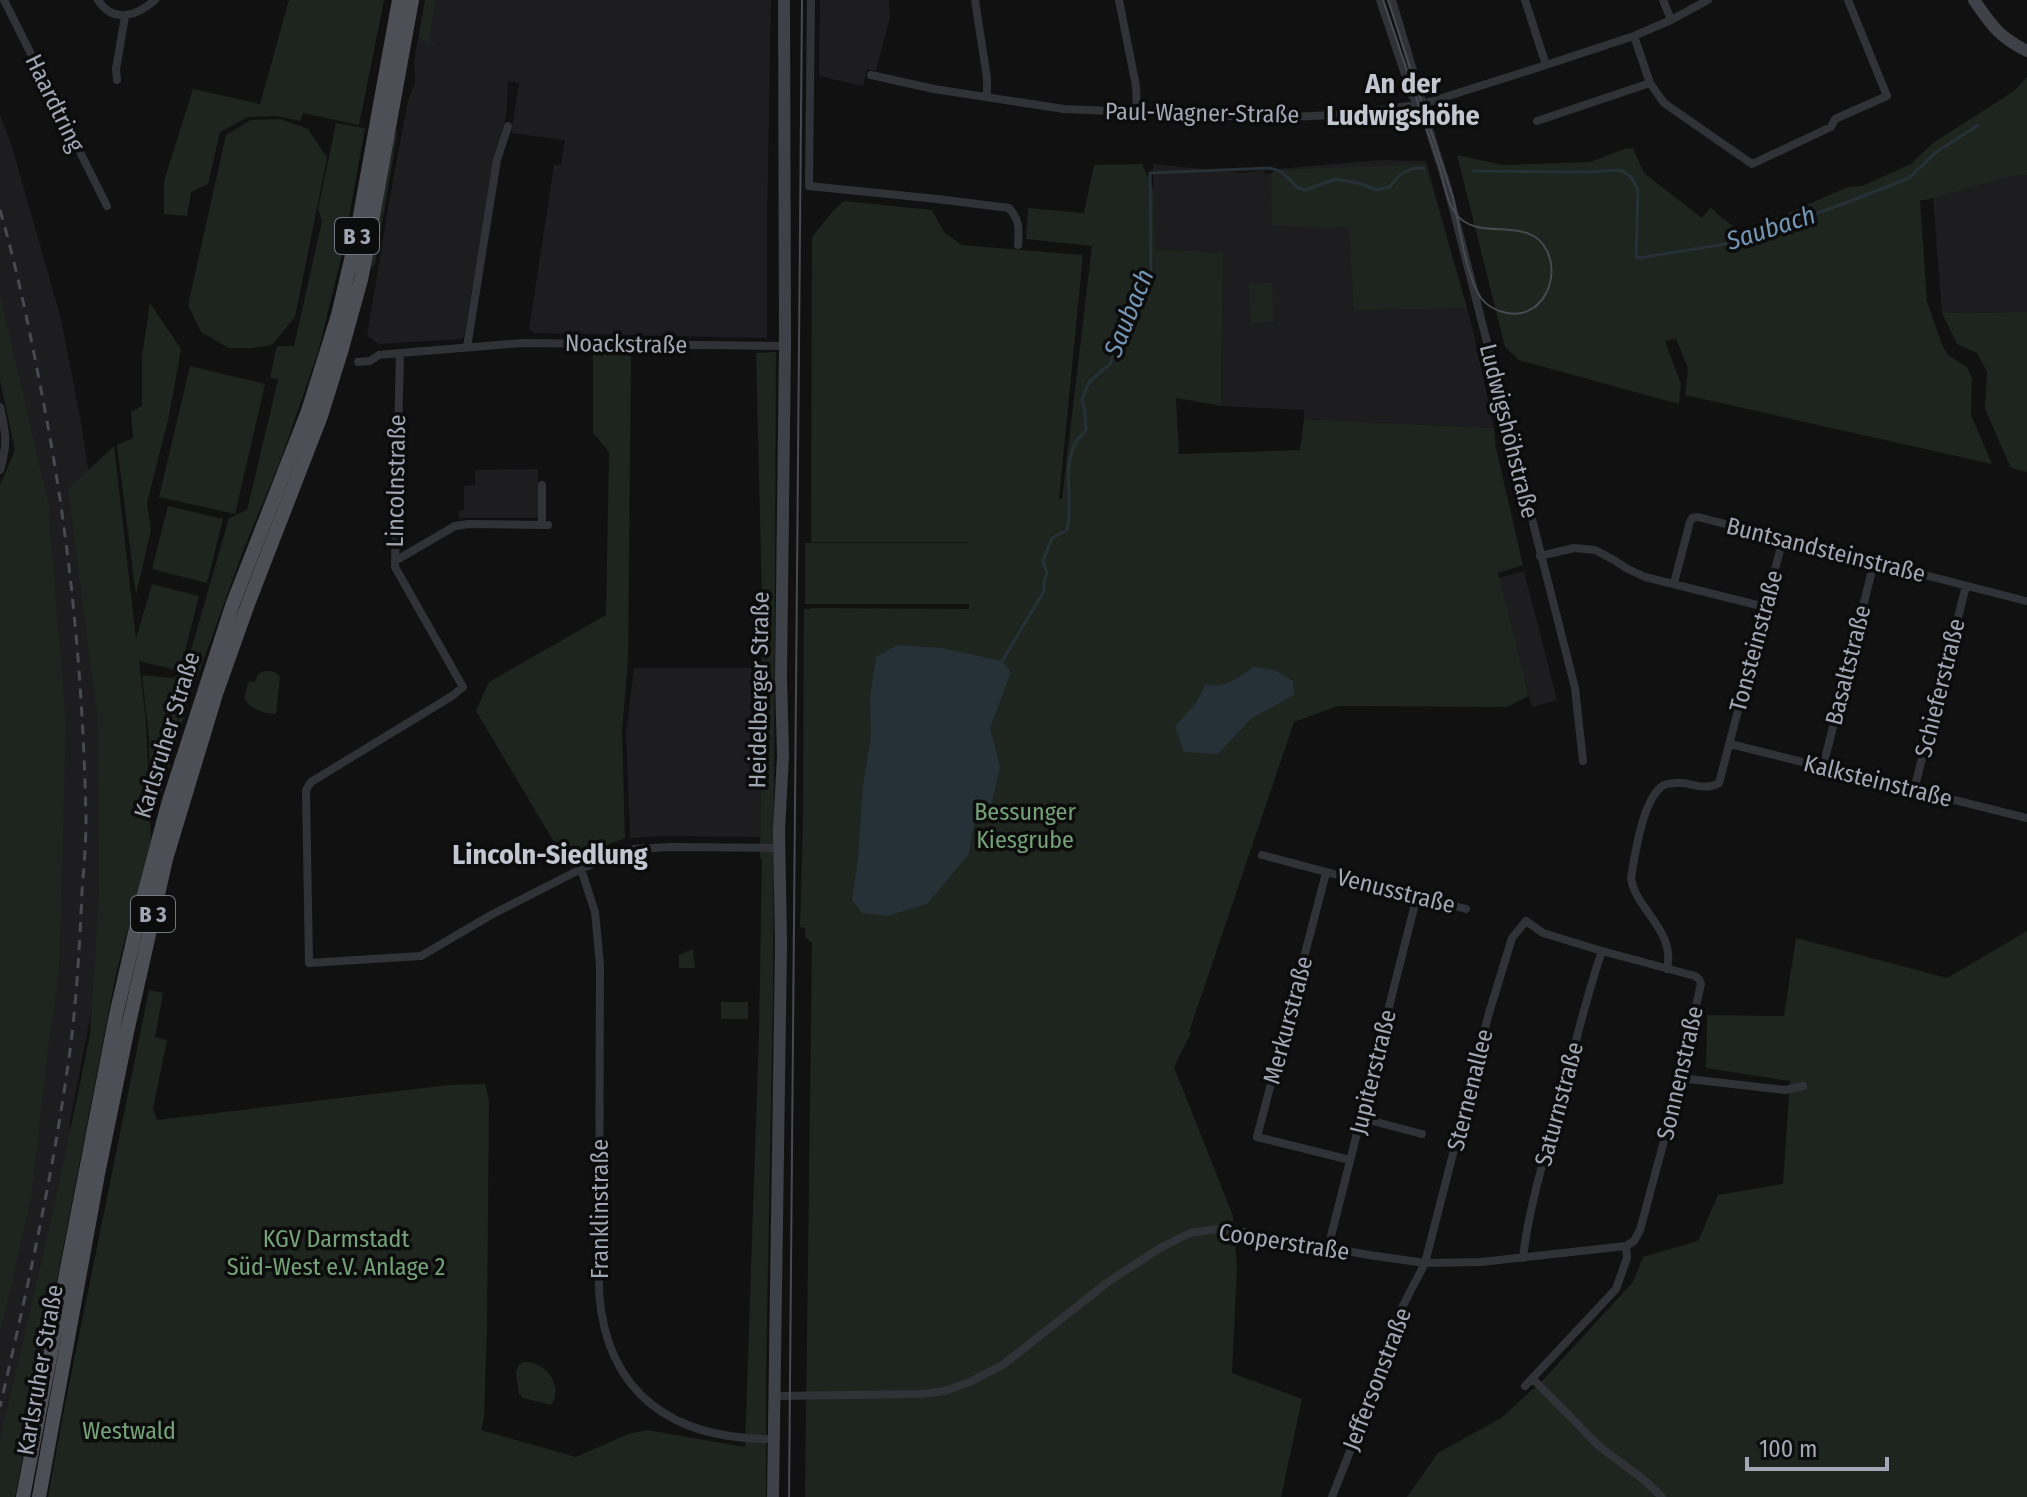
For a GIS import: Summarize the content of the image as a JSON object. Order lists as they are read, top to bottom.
{
  "streets": {
    "main road": ["B 3", "Karlsruher Straße"],
    "street": [
      "Haardtring",
      "Paul-Wagner-Straße",
      "Noackstraße",
      "Ludwigshöhstraße",
      "Lincolnstraße",
      "Buntsandsteinstraße",
      "Tonsteinstraße",
      "Basaltstraße",
      "Schieferstraße",
      "Heidelberger Straße",
      "Kalksteinstraße",
      "Venusstraße",
      "Merkurstraße",
      "Jupiterstraße",
      "Sonnenstraße",
      "Sternenallee",
      "Saturnstraße",
      "Franklinstraße",
      "Cooperstraße",
      "Jeffersonstraße"
    ]
  },
  "crossings": [
    ["Paul-Wagner-Straße", "Ludwigshöhstraße"],
    ["Noackstraße", "Lincolnstraße"],
    ["Noackstraße", "Heidelberger Straße"],
    ["Lincolnstraße", "Franklinstraße"],
    ["Buntsandsteinstraße", "Tonsteinstraße"],
    ["Buntsandsteinstraße", "Basaltstraße"],
    ["Buntsandsteinstraße", "Schieferstraße"],
    ["Tonsteinstraße", "Kalksteinstraße"],
    ["Tonsteinstraße", "Sonnenstraße"],
    ["Basaltstraße", "Kalksteinstraße"],
    ["Schieferstraße", "Kalksteinstraße"],
    ["Heidelberger Straße", "Franklinstraße"],
    ["Heidelberger Straße", "Cooperstraße"],
    ["Venusstraße", "Merkurstraße"],
    ["Venusstraße", "Jupiterstraße"],
    ["Merkurstraße", "Jupiterstraße"],
    ["Jupiterstraße", "Cooperstraße"],
    ["Sonnenstraße", "Sternenallee"],
    ["Sonnenstraße", "Saturnstraße"],
    ["Sonnenstraße", "Cooperstraße"],
    ["Sternenallee", "Cooperstraße"],
    ["Sternenallee", "Jeffersonstraße"],
    ["Saturnstraße", "Cooperstraße"],
    ["Cooperstraße", "Jeffersonstraße"]
  ],
  "districts": ["An der Ludwigshöhe", "Lincoln-Siedlung"],
  "water": ["Saubach"],
  "parks": ["Bessunger Kiesgrube", "KGV Darmstadt Süd-West e.V. Anlage 2", "Westwald"],
  "scale_bar": "100 m"
}
